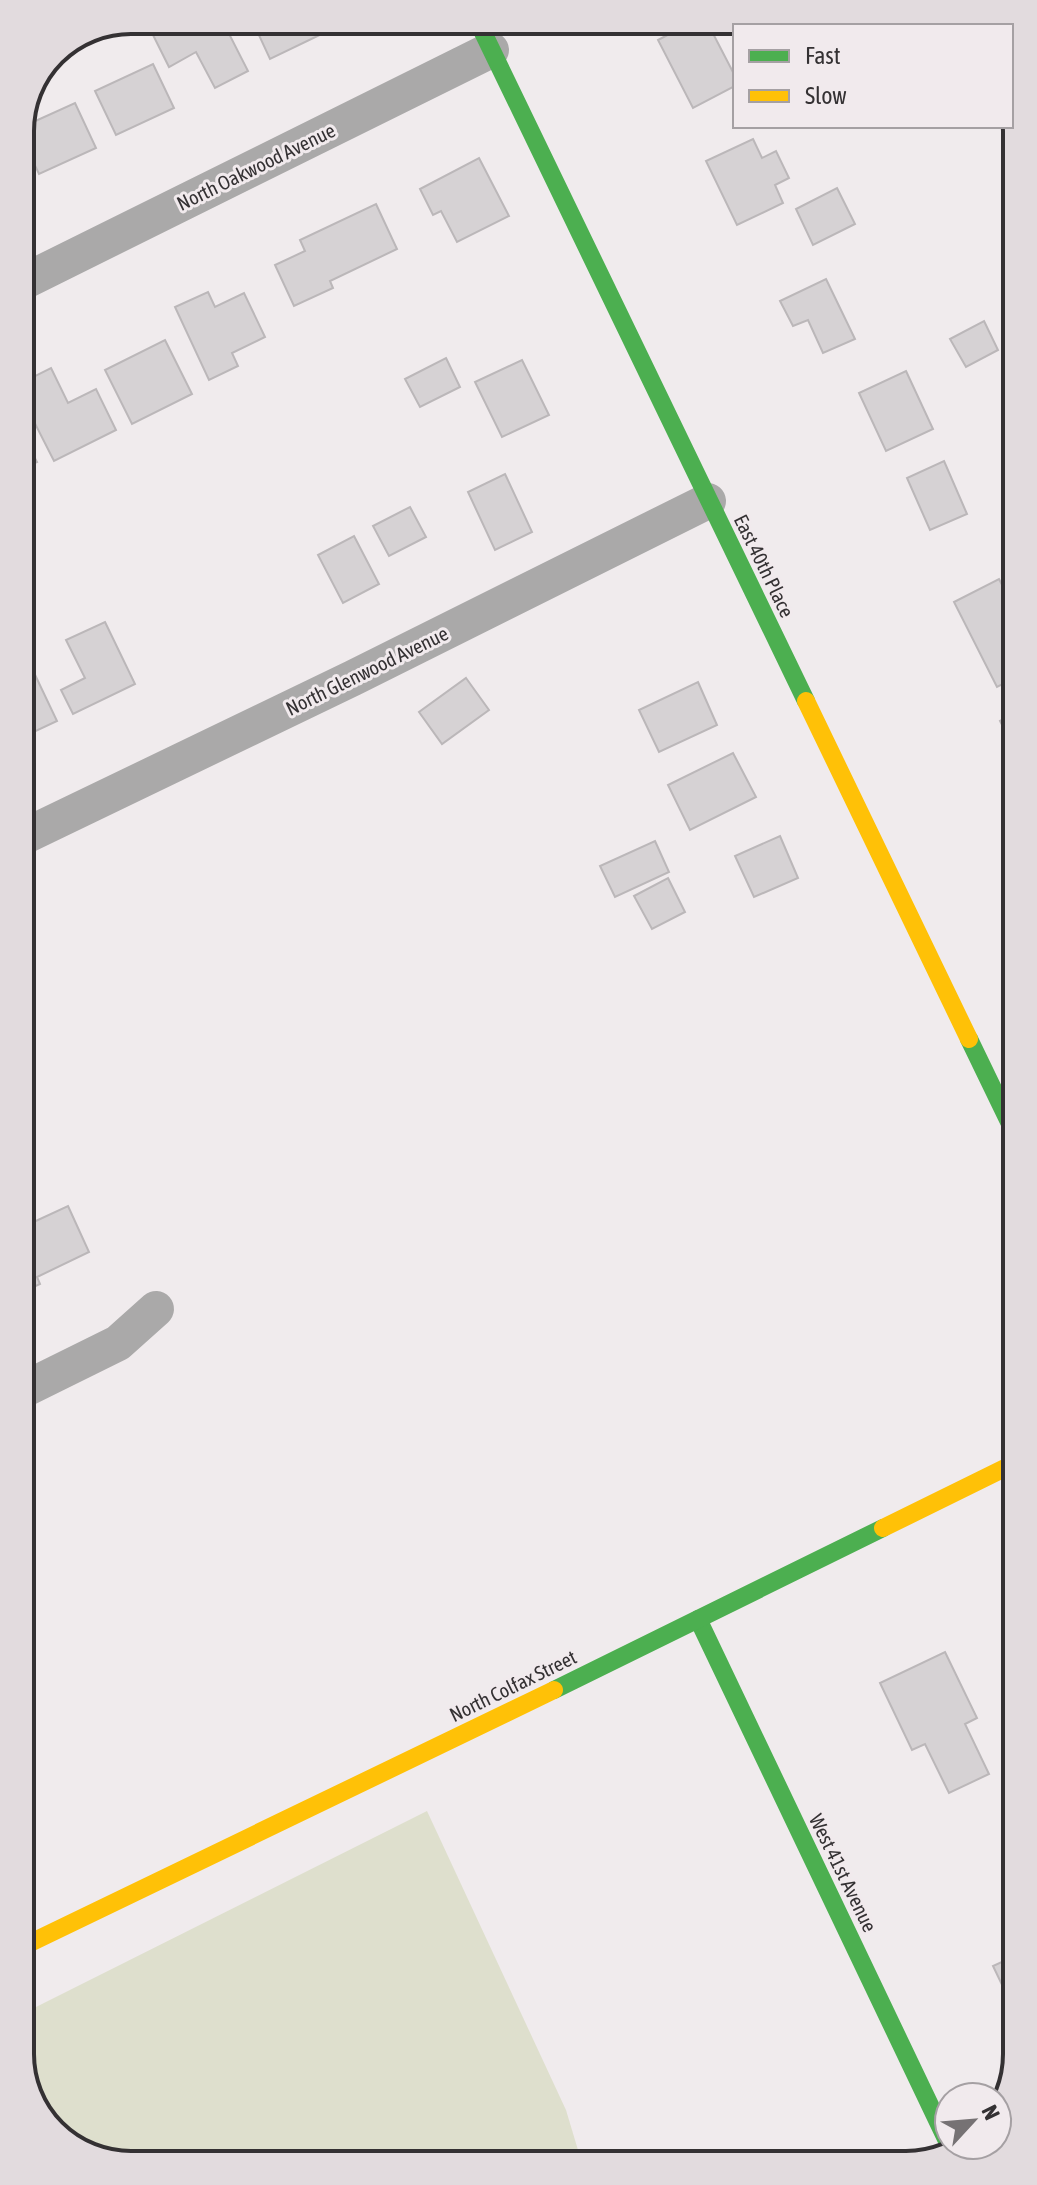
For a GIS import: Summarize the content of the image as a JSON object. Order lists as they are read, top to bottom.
{
  "streets": {
    "street": [
      "North Oakwood Avenue",
      "East 40th Place",
      "North Glenwood Avenue",
      "North Colfax Street",
      "West 41st Avenue"
    ]
  },
  "crossings": [
    ["North Oakwood Avenue", "East 40th Place"],
    ["East 40th Place", "North Glenwood Avenue"],
    ["North Colfax Street", "West 41st Avenue"]
  ],
  "legend": ["Fast", "Slow"],
  "north": "top right"
}
